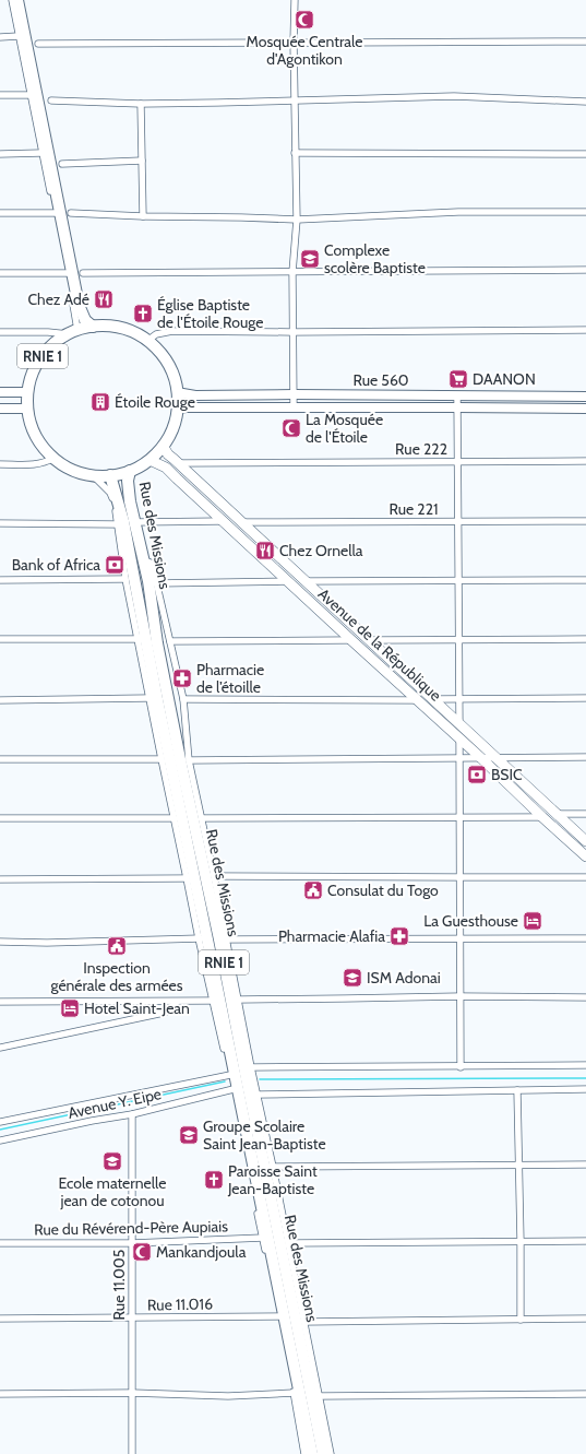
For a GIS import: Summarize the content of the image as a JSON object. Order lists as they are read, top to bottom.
{
  "streets": {
    "highway": ["RNIE 1", "Rue des Missions"],
    "main road": ["Rue 560", "Avenue de la République"],
    "street": [
      "Rue 222",
      "Rue 221",
      "Avenue Y. Eipe",
      "Rue du Révérend-Père Aupiais",
      "Rue 11.005",
      "Rue 11.016"
    ]
  },
  "crossings": [
    ["RNIE 1", "Rue 560"],
    ["RNIE 1", "Rue des Missions"],
    ["RNIE 1", "Avenue de la République"],
    ["Rue 560", "Rue des Missions"],
    ["Rue 560", "Avenue de la République"],
    ["Rue 222", "Avenue de la République"],
    ["Rue 221", "Avenue de la République"],
    ["Rue des Missions", "Avenue de la République"],
    ["Avenue Y. Eipe", "Rue 11.005"],
    ["Rue du Révérend-Père Aupiais", "Rue 11.005"],
    ["Rue 11.005", "Rue 11.016"]
  ],
  "places": {
    "mosque": ["Mosquée Centrale d'Agontikon", "La Mosquée de l'Étoile", "Mankandjoula"],
    "school or university": [
      "Complexe scolère Baptiste",
      "ISM Adonai",
      "Groupe Scolaire Saint Jean-Baptiste",
      "Ecole maternelle jean de cotonou"
    ],
    "restaurant": ["Chez Adé", "Chez Ornella"],
    "church": ["Église Baptiste de l'Étoile Rouge", "Paroisse Saint Jean-Baptiste"],
    "supermarket": ["DAANON"],
    "building": ["Étoile Rouge"],
    "bank": ["Bank of Africa", "BSIC"],
    "pharmacy": ["Pharmacie de l’étoille", "Pharmacie Alafia"],
    "public building": ["Consulat du Togo", "Inspection générale des armées"],
    "hotel": ["La Guesthouse", "Hotel Saint-Jean"]
  }
}
